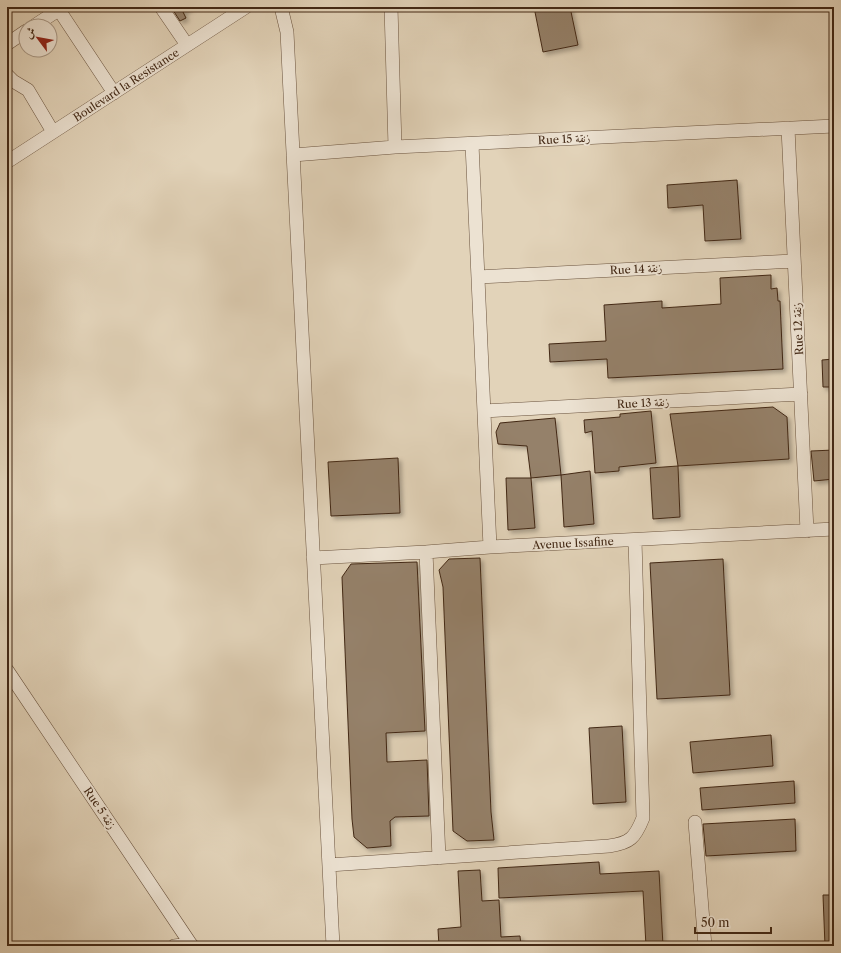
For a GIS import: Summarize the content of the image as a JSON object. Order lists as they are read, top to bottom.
{
  "streets": {
    "street": [
      "Boulevard la Resistance",
      "Rue 15 زنقة",
      "Rue 14 زنقة",
      "Rue 12 زنقة",
      "Rue 13 زنقة",
      "Avenue Issafine",
      "Rue 5 زنقة"
    ]
  },
  "crossings": [
    ["Rue 15 زنقة", "Rue 12 زنقة"],
    ["Rue 14 زنقة", "Rue 12 زنقة"],
    ["Rue 12 زنقة", "Rue 13 زنقة"],
    ["Rue 12 زنقة", "Avenue Issafine"]
  ],
  "scale_bar": "50 m",
  "north": "top left"
}
